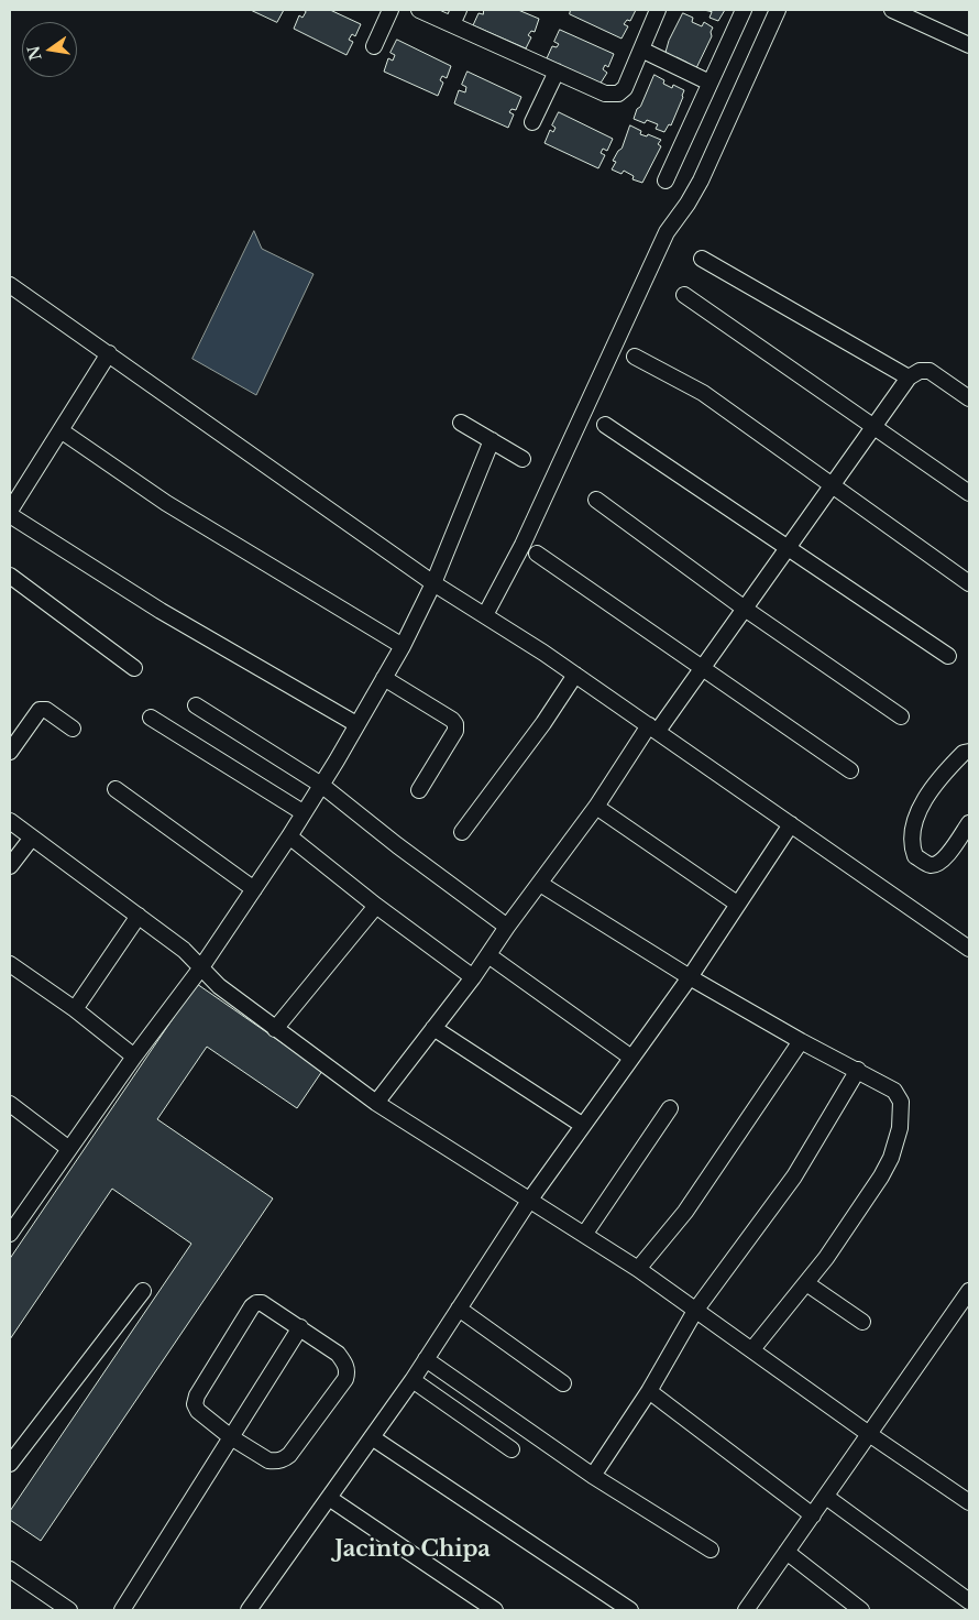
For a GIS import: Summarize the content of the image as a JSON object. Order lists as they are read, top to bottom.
{
  "districts": ["Jacinto Chipa"],
  "north": "left"
}
